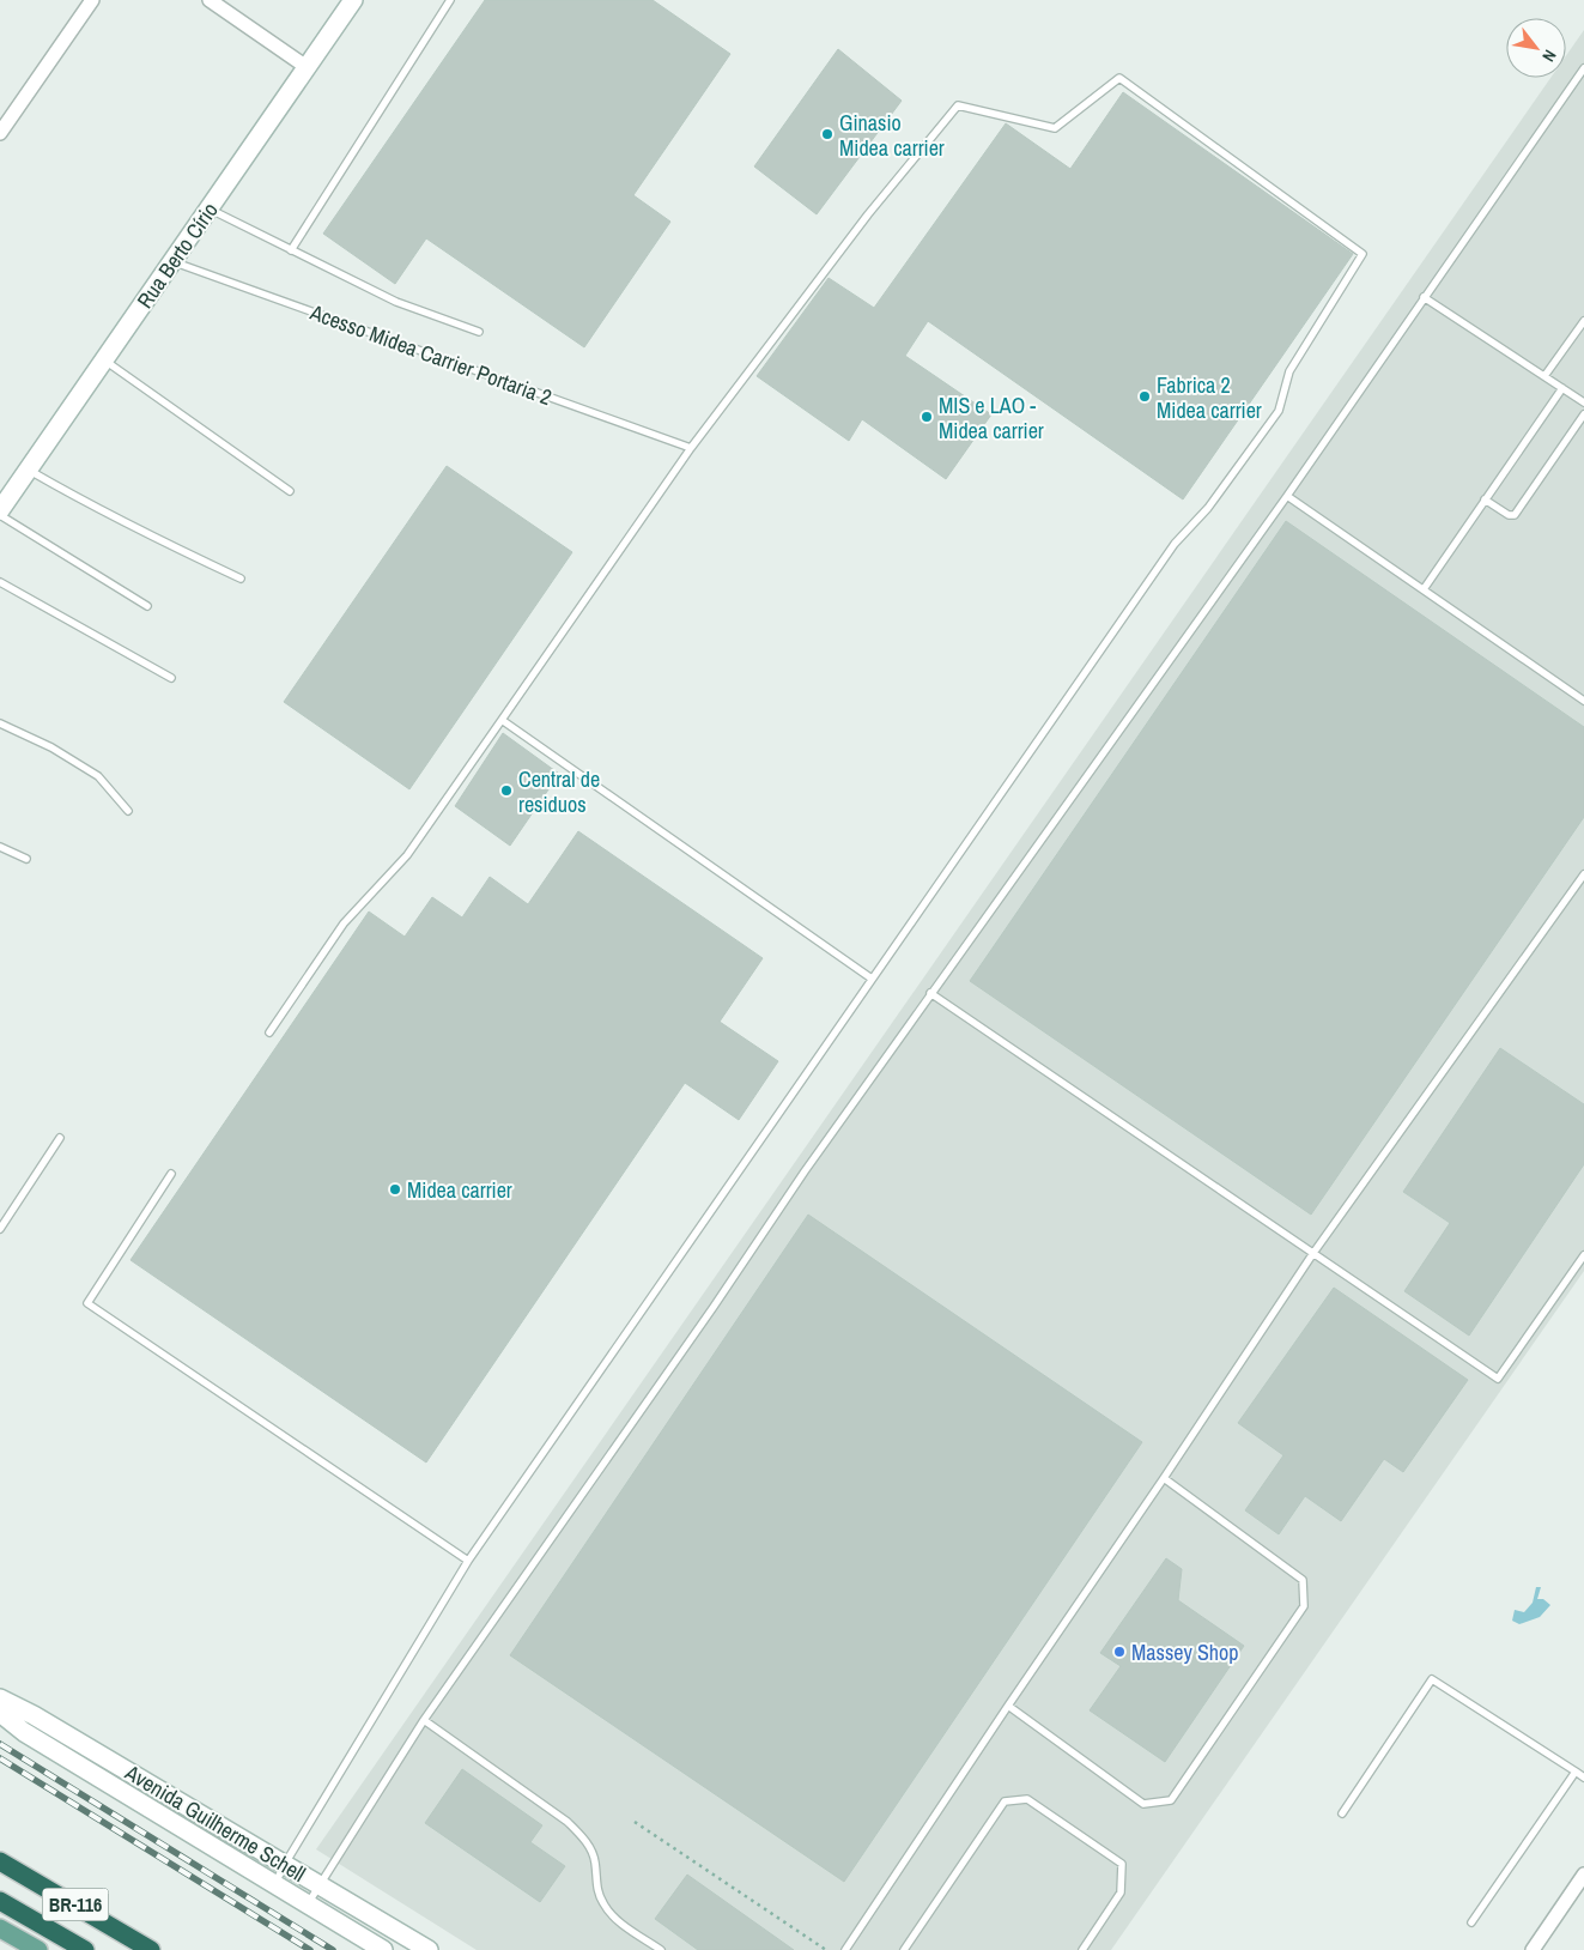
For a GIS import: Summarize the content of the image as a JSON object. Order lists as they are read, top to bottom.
{
  "streets": {
    "highway": ["BR-116"],
    "main road": ["Rua Berto Círio", "Avenida Guilherme Schell"],
    "lane": ["Acesso Midea Carrier Portaria 2"]
  },
  "crossings": [
    ["Rua Berto Círio", "Acesso Midea Carrier Portaria 2"]
  ],
  "places": [
    "Ginasio Midea carrier",
    "Fabrica 2 Midea carrier",
    "MIS e LAO - Midea carrier",
    "Central de residuos",
    "Midea carrier",
    "Massey Shop"
  ],
  "north": "bottom right"
}
